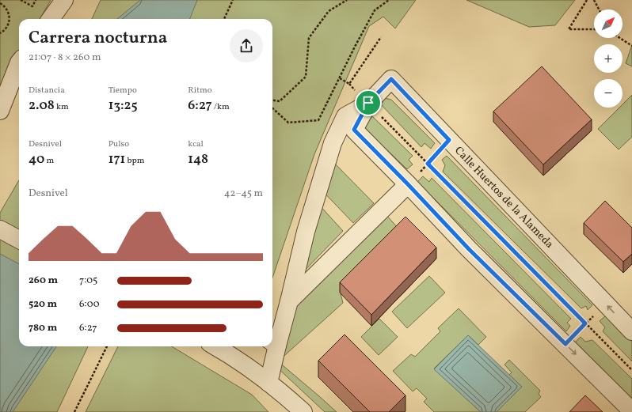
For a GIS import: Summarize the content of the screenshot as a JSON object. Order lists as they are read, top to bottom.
{
  "streets": {
    "street": ["Calle Huertos de la Alameda"]
  },
  "north": "top right",
  "page": {
    "map_buttons": ["+", "−"],
    "heading": ["Carrera nocturna", "21:07 · 8 × 260 m"],
    "stats": [
      ["Distancia", "2.08 km"],
      ["Tiempo", "13:25"],
      ["Ritmo", "6:27 /km"],
      ["Desnivel", "40 m"],
      ["Pulso", "171 bpm"],
      ["kcal", "148"]
    ],
    "chart": ["Desnivel", "42–45 m"],
    "list": [
      {
        "name": "260 m",
        "note": "7:05"
      },
      {
        "name": "520 m",
        "note": "6:00"
      },
      {
        "name": "780 m",
        "note": "6:27"
      }
    ]
  }
}
